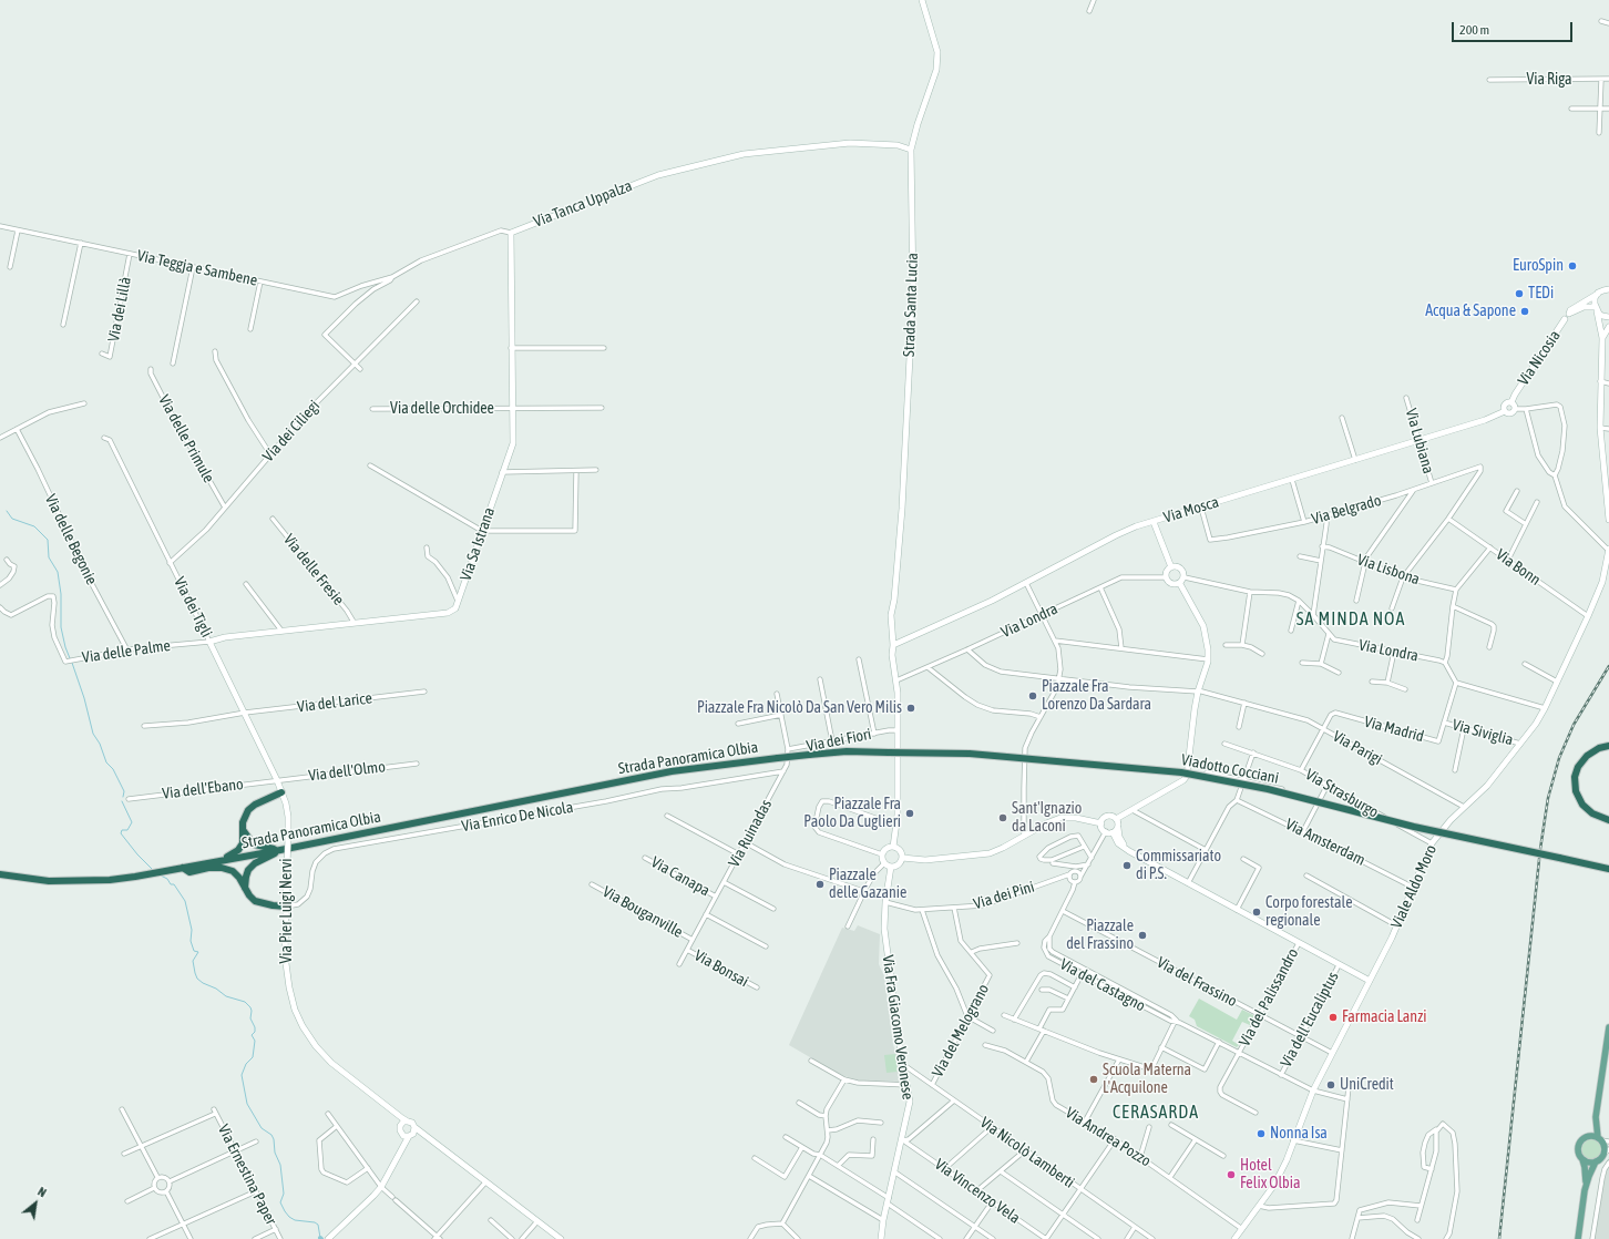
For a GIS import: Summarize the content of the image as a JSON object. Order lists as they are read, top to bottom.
{
  "streets": {
    "highway": ["Strada Panoramica Olbia", "Viadotto Cocciani"],
    "street": [
      "Via Riga",
      "Via Tanca Uppalza",
      "Via Teggja e Sambene",
      "Strada Santa Lucia",
      "Via dei Lillà",
      "Via Nicosia",
      "Via delle Orchidee",
      "Via dei Ciliegi",
      "Via delle Primule",
      "Via Lubiana",
      "Via Mosca",
      "Via Belgrado",
      "Via delle Begonie",
      "Via Sa Istrana",
      "Via Bonn",
      "Via delle Fresie",
      "Via Lisbona",
      "Via dei Tigli",
      "Via Londra",
      "Via delle Palme",
      "Via del Larice",
      "Via Madrid",
      "Via Siviglia",
      "Via dei Fiori",
      "Via Parigi",
      "Via dell'Olmo",
      "Via dell'Ebano",
      "Via Strasburgo",
      "Via Enrico De Nicola",
      "Via Ruinadas",
      "Via Amsterdam",
      "Via Canapa",
      "Viale Aldo Moro",
      "Via dei Pini",
      "Via Pier Luigi Nervi",
      "Via Bouganville",
      "Via Bonsai",
      "Via del Frassino",
      "Via del Castagno",
      "Via del Palissandro",
      "Via dell'Eucaliptus",
      "Via Fra Giacomo Veronese",
      "Via del Melograno",
      "Via Andrea Pozzo",
      "Via Nicolò Lamberti",
      "Via Ernestina Paper",
      "Via Vincenzo Vela"
    ]
  },
  "crossings": [
    ["Via Tanca Uppalza", "Via Teggja e Sambene"],
    ["Via Tanca Uppalza", "Strada Santa Lucia"],
    ["Via Tanca Uppalza", "Via dei Ciliegi"],
    ["Via Tanca Uppalza", "Via Sa Istrana"],
    ["Via Teggja e Sambene", "Via dei Lillà"],
    ["Strada Santa Lucia", "Via Mosca"],
    ["Via Nicosia", "Via Mosca"],
    ["Via delle Orchidee", "Via Sa Istrana"],
    ["Via dei Ciliegi", "Via delle Primule"],
    ["Via dei Ciliegi", "Via dei Tigli"],
    ["Via Lubiana", "Via Mosca"],
    ["Via Lubiana", "Via Belgrado"],
    ["Via Mosca", "Via Belgrado"],
    ["Via Belgrado", "Via Bonn"],
    ["Via delle Begonie", "Via delle Palme"],
    ["Via Sa Istrana", "Via delle Fresie"],
    ["Via Sa Istrana", "Via dei Tigli"],
    ["Via Sa Istrana", "Via delle Palme"],
    ["Via Bonn", "Viale Aldo Moro"],
    ["Via dei Tigli", "Via delle Palme"],
    ["Via dei Tigli", "Via del Larice"],
    ["Via dei Tigli", "Via dell'Olmo"],
    ["Via dei Tigli", "Via dell'Ebano"],
    ["Via dei Tigli", "Via Pier Luigi Nervi"],
    ["Via Londra", "Via Parigi"],
    ["Via Madrid", "Via Siviglia"],
    ["Via Madrid", "Via Parigi"],
    ["Via Siviglia", "Viale Aldo Moro"],
    ["Via dei Fiori", "Via Ruinadas"],
    ["Via Parigi", "Viale Aldo Moro"],
    ["Strada Panoramica Olbia", "Viadotto Cocciani"],
    ["Via dell'Olmo", "Via dell'Ebano"],
    ["Via dell'Olmo", "Via Pier Luigi Nervi"],
    ["Via dell'Ebano", "Via Pier Luigi Nervi"],
    ["Via Strasburgo", "Viale Aldo Moro"],
    ["Via Enrico De Nicola", "Via Ruinadas"],
    ["Via Enrico De Nicola", "Via Pier Luigi Nervi"],
    ["Via Ruinadas", "Via Canapa"],
    ["Via Ruinadas", "Via Bouganville"],
    ["Via Ruinadas", "Via Bonsai"],
    ["Via Amsterdam", "Viale Aldo Moro"],
    ["Viale Aldo Moro", "Via del Frassino"],
    ["Viale Aldo Moro", "Via del Castagno"],
    ["Viale Aldo Moro", "Via Andrea Pozzo"],
    ["Via dei Pini", "Via del Castagno"],
    ["Via dei Pini", "Via Fra Giacomo Veronese"],
    ["Via dei Pini", "Via del Melograno"],
    ["Via del Frassino", "Via del Castagno"],
    ["Via del Frassino", "Via del Palissandro"],
    ["Via del Frassino", "Via dell'Eucaliptus"],
    ["Via del Castagno", "Via del Palissandro"],
    ["Via del Castagno", "Via dell'Eucaliptus"],
    ["Via Fra Giacomo Veronese", "Via Nicolò Lamberti"],
    ["Via Fra Giacomo Veronese", "Via Vincenzo Vela"],
    ["Via del Melograno", "Via Nicolò Lamberti"]
  ],
  "districts": ["SA MINDA NOA", "CERASARDA"],
  "places": [
    "EuroSpin",
    "TEDi",
    "Acqua & Sapone",
    "Piazzale Fra Lorenzo Da Sardara",
    "Piazzale Fra Nicolò Da San Vero Milis",
    "Piazzale Fra Paolo Da Cuglieri",
    "Sant'Ignazio da Laconi",
    "Commissariato di P.S.",
    "Piazzale delle Gazanie",
    "Corpo forestale regionale",
    "Piazzale del Frassino",
    "Farmacia Lanzi",
    "Scuola Materna L'Acquilone",
    "UniCredit",
    "Nonna Isa",
    "Hotel Felix Olbia"
  ],
  "scale_bar": "200 m",
  "north": "top right"
}
